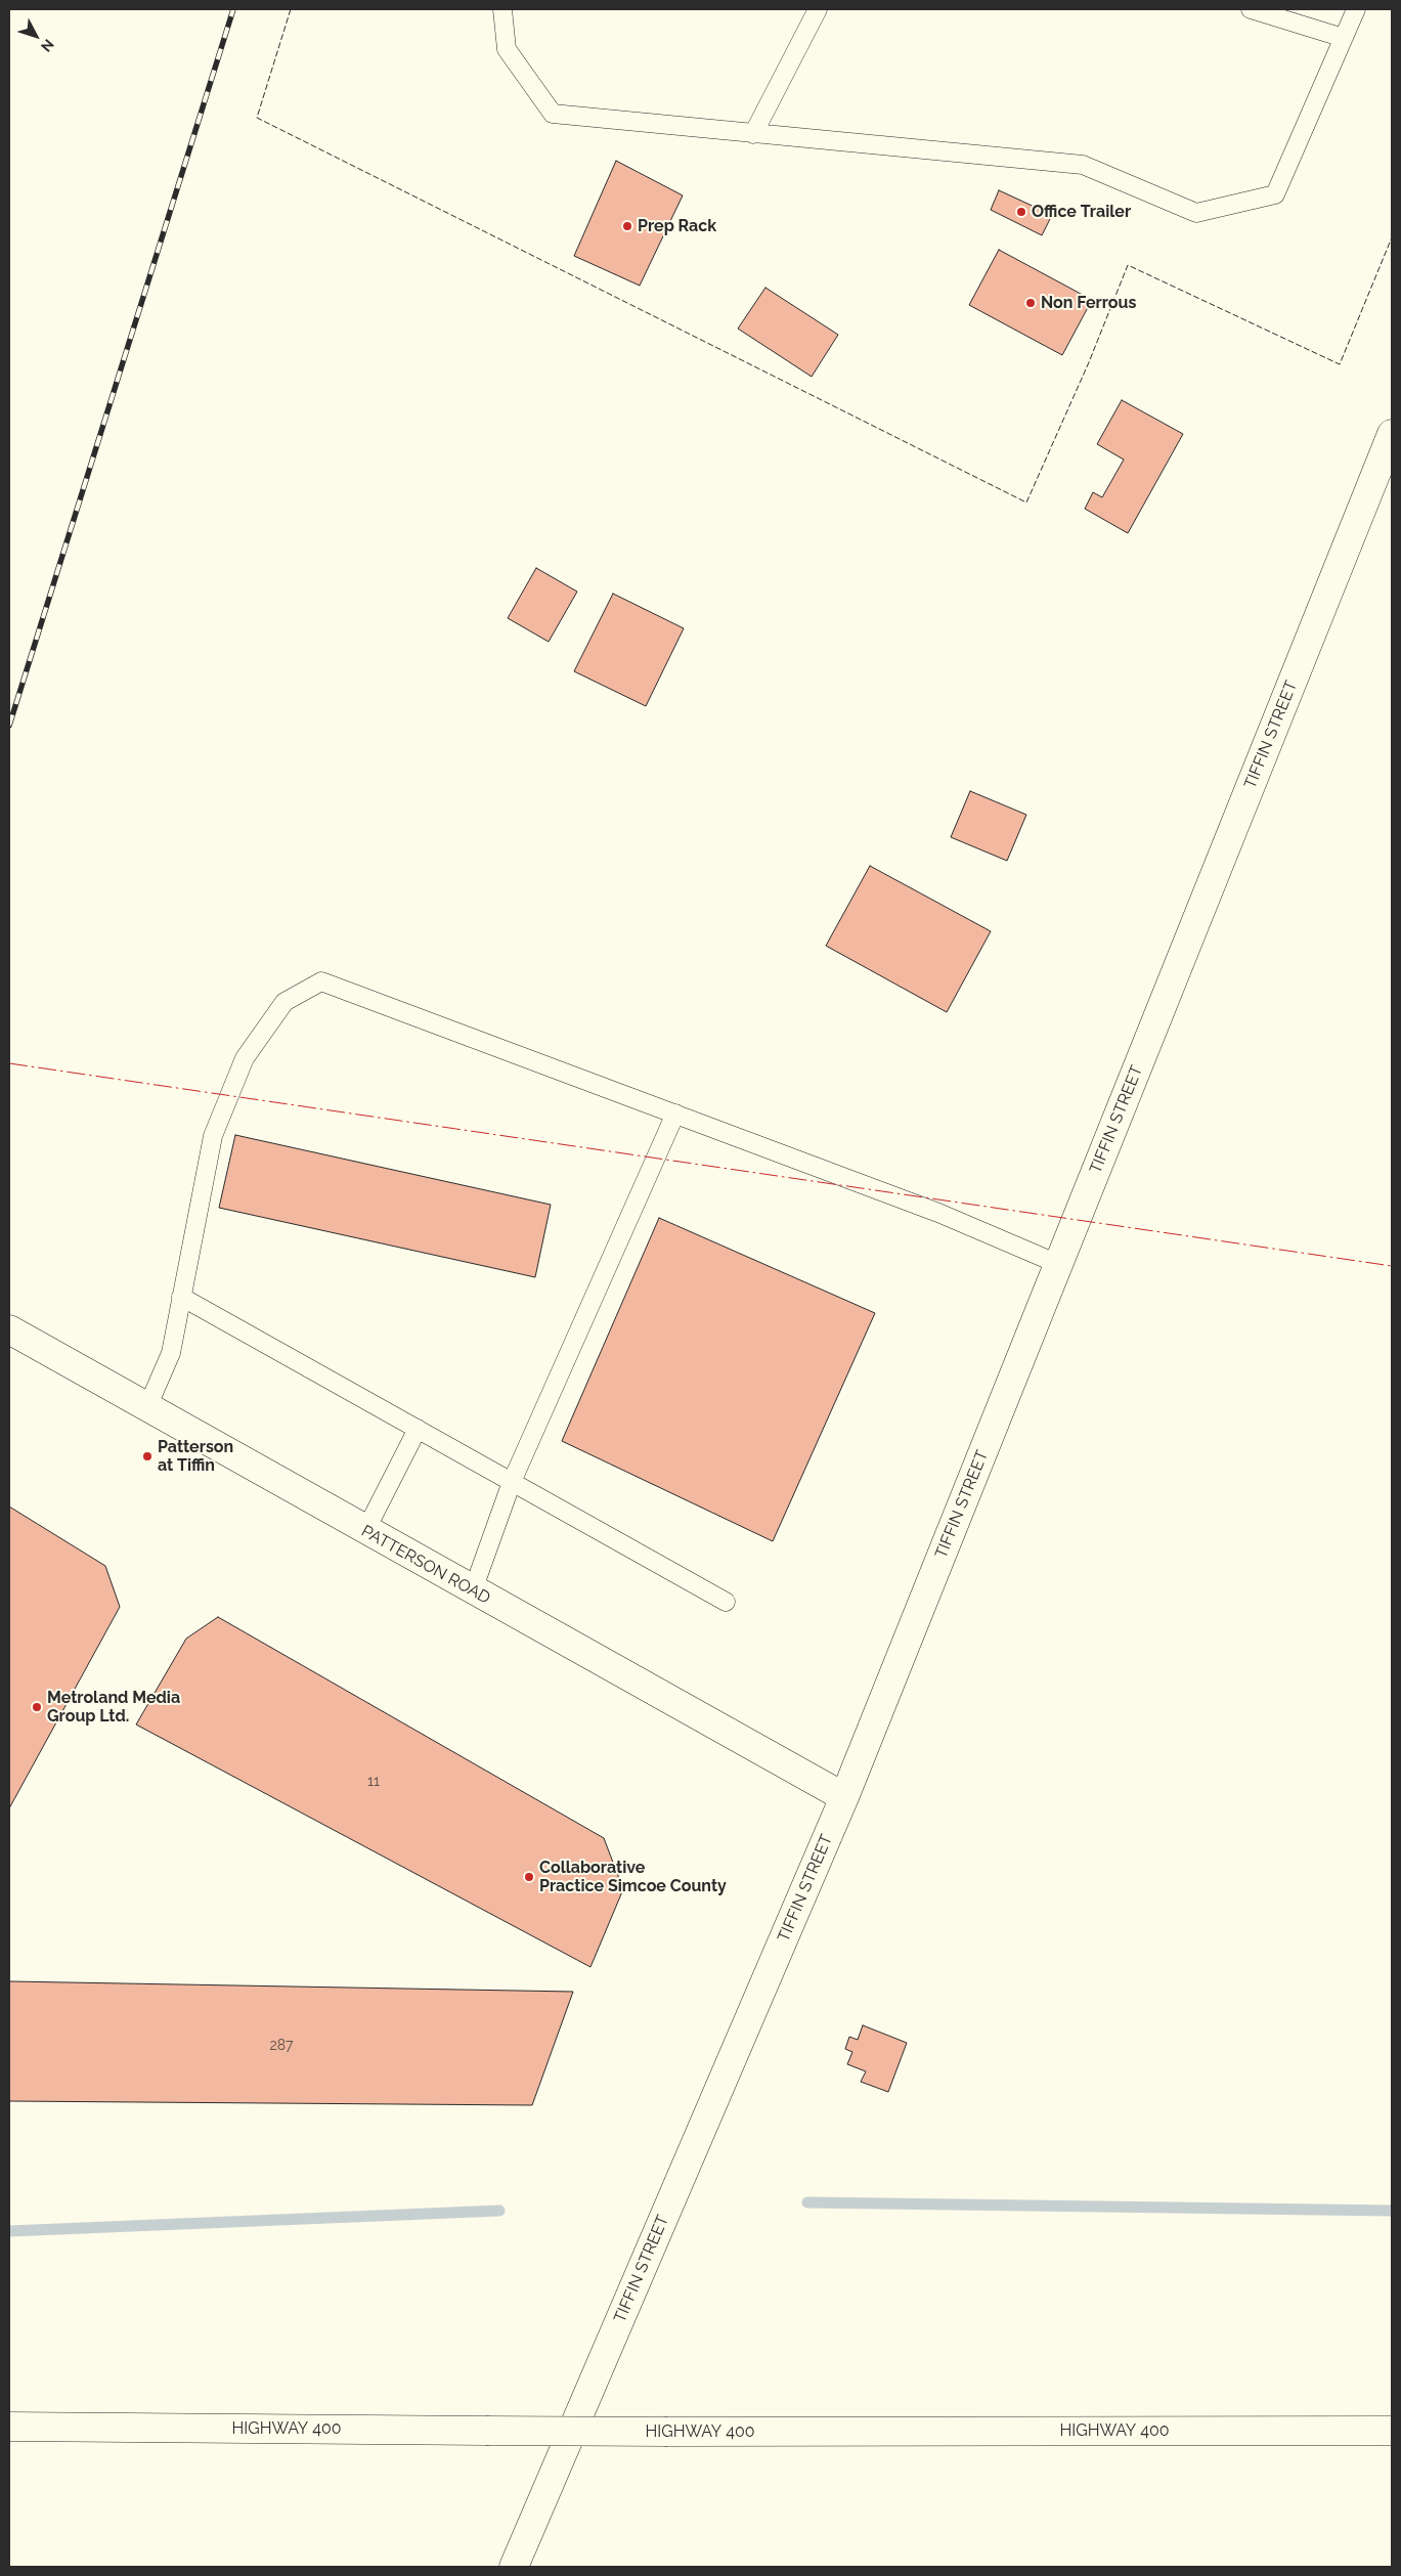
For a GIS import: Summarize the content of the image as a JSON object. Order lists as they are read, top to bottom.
{
  "streets": {
    "main road": ["TIFFIN STREET", "PATTERSON ROAD", "HIGHWAY 400"]
  },
  "crossings": [
    ["TIFFIN STREET", "PATTERSON ROAD"]
  ],
  "places": [
    "Office Trailer",
    "Prep Rack",
    "Non Ferrous",
    "Patterson at Tiffin",
    "Metroland Media Group Ltd.",
    "Collaborative Practice Simcoe County"
  ],
  "house_numbers": ["11", "287"],
  "north": "bottom right"
}
